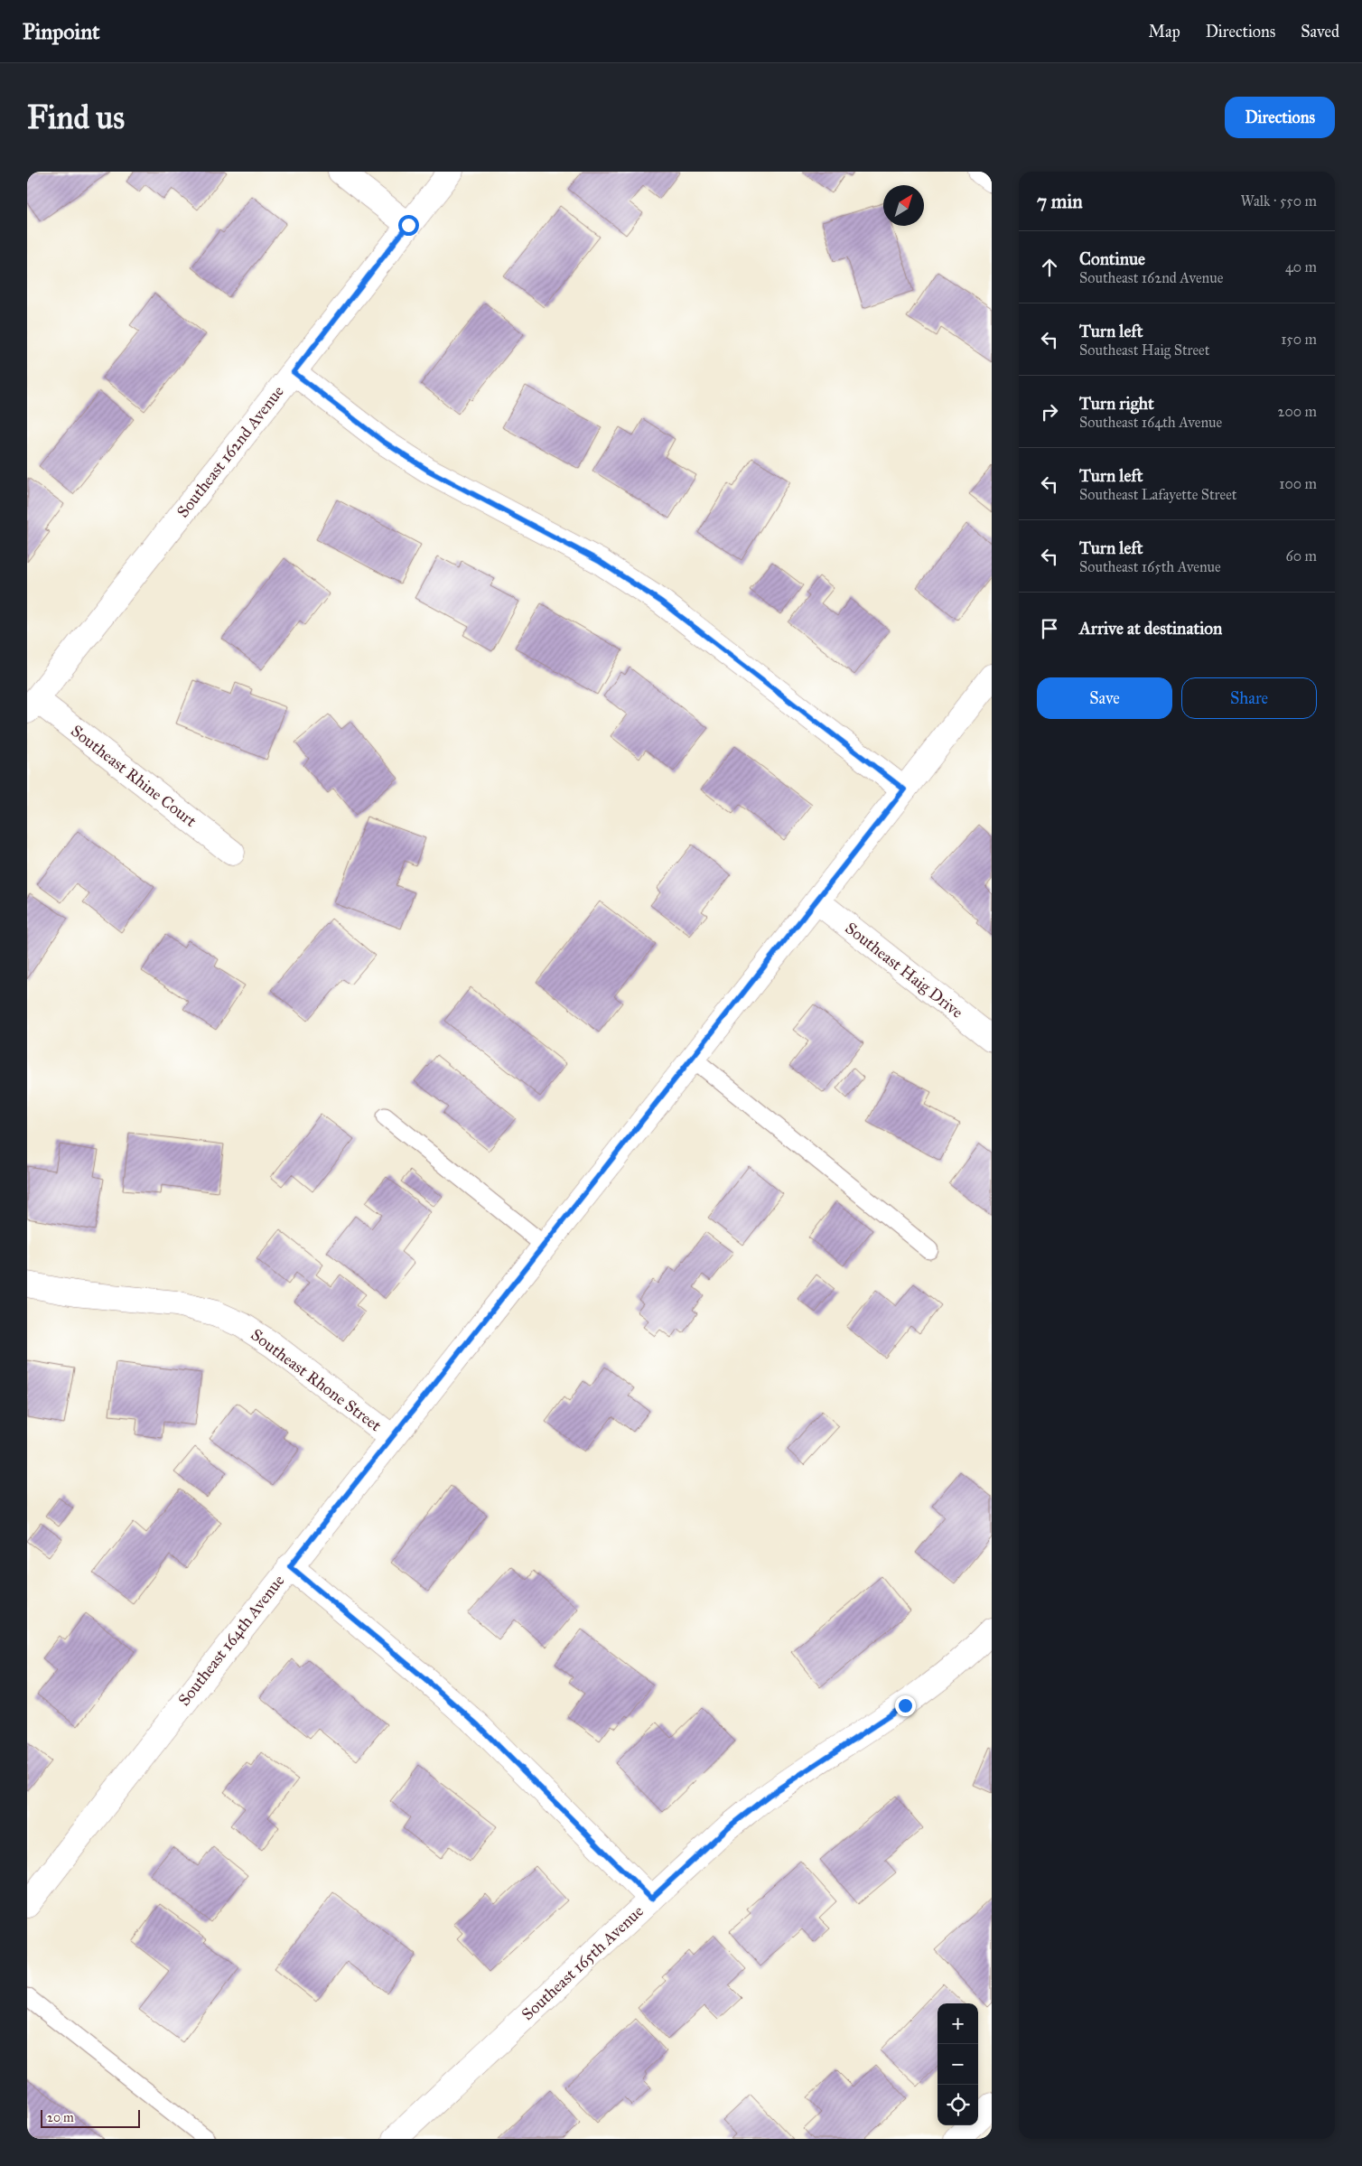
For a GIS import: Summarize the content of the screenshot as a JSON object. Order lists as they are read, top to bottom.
{
  "streets": {
    "street": [
      "Southeast 162nd Avenue",
      "Southeast Rhine Court",
      "Southeast Haig Drive",
      "Southeast Rhone Street",
      "Southeast 164th Avenue",
      "Southeast 165th Avenue"
    ]
  },
  "crossings": [
    ["Southeast 162nd Avenue", "Southeast Rhine Court"],
    ["Southeast Haig Drive", "Southeast 164th Avenue"],
    ["Southeast Rhone Street", "Southeast 164th Avenue"]
  ],
  "scale_bar": "20 m",
  "north": "top right",
  "page": {
    "header": "Pinpoint",
    "nav": ["Map", "Directions", "Saved"],
    "buttons": [
      "Directions",
      ["Save", "Share"]
    ],
    "title": "Find us",
    "heading": ["7 min", "Walk · 550 m"],
    "list": [
      ["Continue", "Southeast 162nd Avenue", "40 m"],
      ["Turn left", "Southeast Haig Street", "150 m"],
      ["Turn right", "Southeast 164th Avenue", "200 m"],
      ["Turn left", "Southeast Lafayette Street", "100 m"],
      ["Turn left", "Southeast 165th Avenue", "60 m"],
      "Arrive at destination"
    ],
    "map_buttons": ["+", "−"],
    "scale": "20 m"
  }
}
